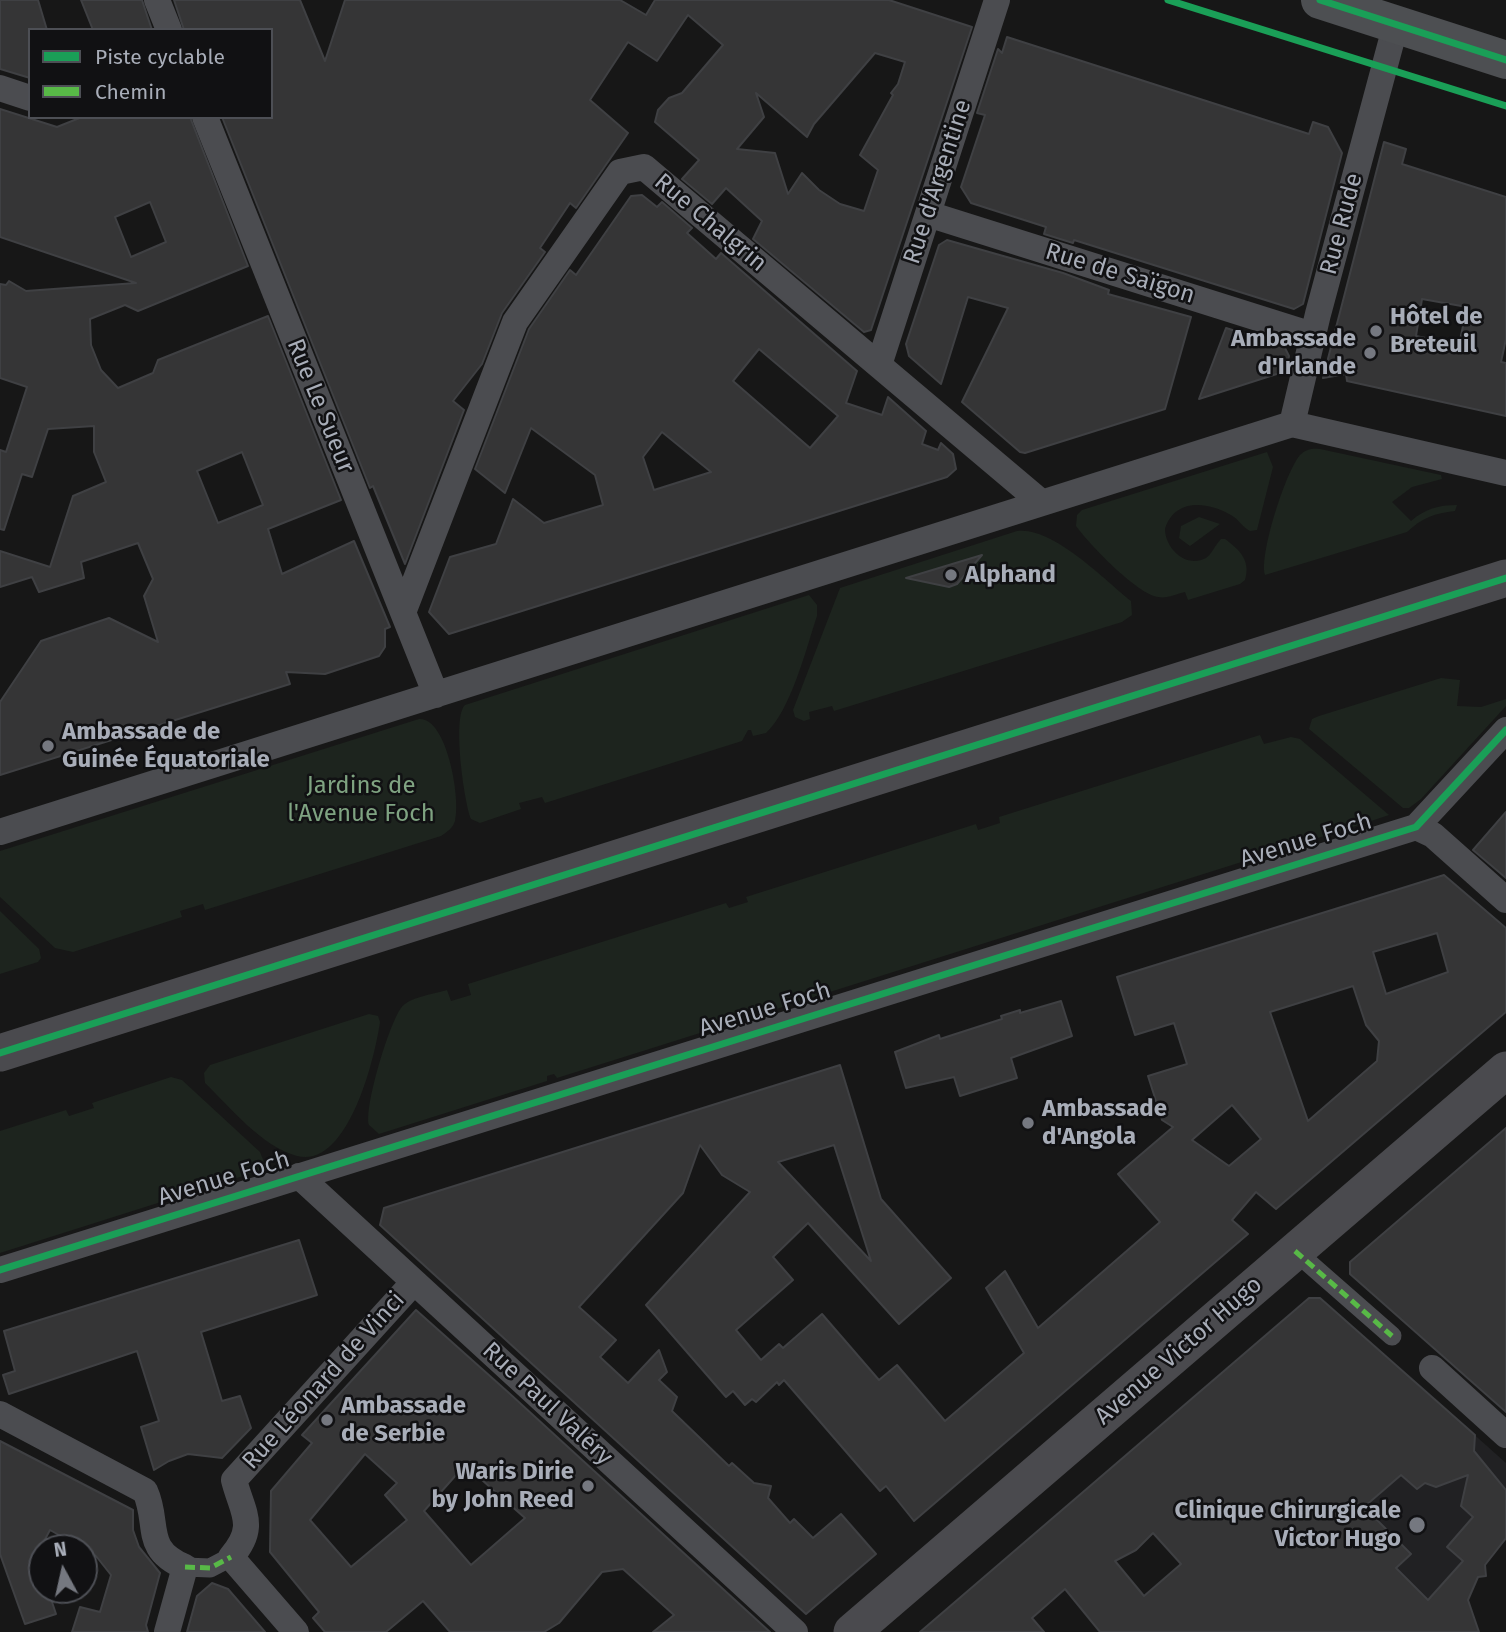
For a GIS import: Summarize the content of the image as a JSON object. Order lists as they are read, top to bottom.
{
  "streets": {
    "main road": ["Avenue Victor Hugo"],
    "street": [
      "Rue d'Argentine",
      "Rue Chalgrin",
      "Rue Rude",
      "Rue de Saïgon",
      "Rue Le Sueur",
      "Avenue Foch",
      "Rue Léonard de Vinci",
      "Rue Paul Valéry"
    ]
  },
  "crossings": [
    ["Rue d'Argentine", "Rue Chalgrin"],
    ["Rue d'Argentine", "Rue de Saïgon"],
    ["Rue Chalgrin", "Rue Le Sueur"],
    ["Rue Rude", "Rue de Saïgon"],
    ["Avenue Foch", "Rue Paul Valéry"],
    ["Rue Léonard de Vinci", "Rue Paul Valéry"]
  ],
  "parks": ["Jardins de l'Avenue Foch"],
  "places": [
    "Hôtel de Breteuil",
    "Ambassade d'Irlande",
    "Alphand",
    "Ambassade de Guinée Équatoriale",
    "Ambassade d'Angola",
    "Ambassade de Serbie",
    "Waris Dirie by John Reed",
    "Clinique Chirurgicale Victor Hugo"
  ],
  "legend": ["Piste cyclable", "Chemin"],
  "north": "top"
}
